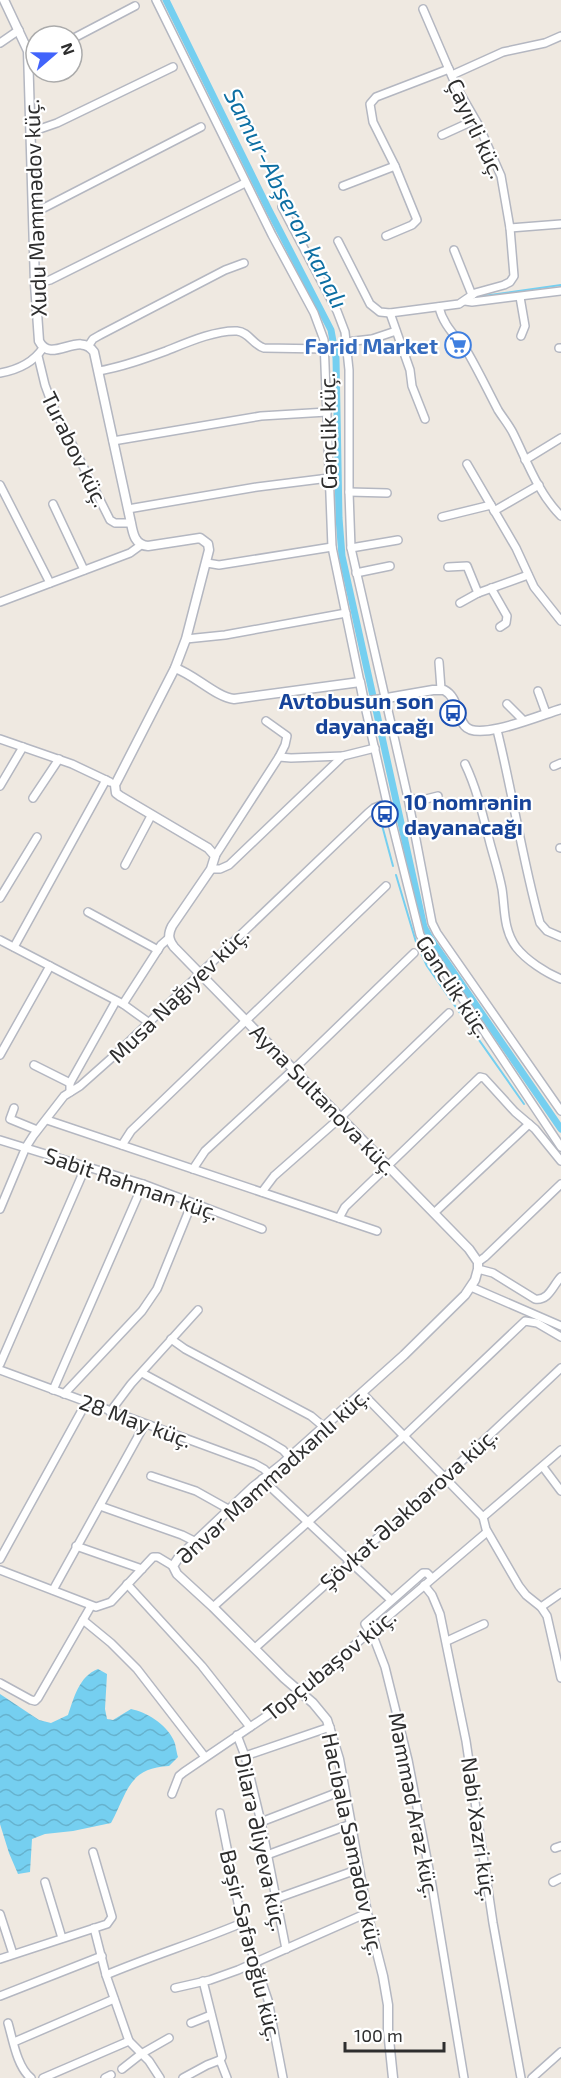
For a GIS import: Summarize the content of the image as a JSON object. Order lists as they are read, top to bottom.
{
  "streets": {
    "street": [
      "Çayırli küç.",
      "Xudu Məmmədov küç.",
      "Gənclik küç.",
      "Turabov küç.",
      "Musa Nağıyev küç.",
      "Ayna Sultanova küç.",
      "Sabit Rəhman küç.",
      "28 May küç.",
      "Ənvər Məmmədxanlı küç.",
      "Şövkət Ələkbərova küç.",
      "Topçubaşov küç.",
      "Məmməd Araz küç.",
      "Nəbi Xəzri küç.",
      "Dilarə Əliyeva küç.",
      "Hacıbala Səmədov küç.",
      "Bəşir Səfəroğlu küç."
    ]
  },
  "crossings": [
    ["Xudu Məmmədov küç.", "Turabov küç."],
    ["Gənclik küç.", "Musa Nağıyev küç."],
    ["Musa Nağıyev küç.", "Ayna Sultanova küç."],
    ["Musa Nağıyev küç.", "Sabit Rəhman küç."],
    ["Ayna Sultanova küç.", "Ənvər Məmmədxanlı küç."],
    ["28 May küç.", "Ənvər Məmmədxanlı küç."],
    ["28 May küç.", "Şövkət Ələkbərova küç."],
    ["Ənvər Məmmədxanlı küç.", "Dilarə Əliyeva küç."],
    ["Ənvər Məmmədxanlı küç.", "Hacıbala Səmədov küç."],
    ["Şövkət Ələkbərova küç.", "Hacıbala Səmədov küç."],
    ["Topçubaşov küç.", "Məmməd Araz küç."],
    ["Topçubaşov küç.", "Nəbi Xəzri küç."],
    ["Topçubaşov küç.", "Dilarə Əliyeva küç."],
    ["Topçubaşov küç.", "Hacıbala Səmədov küç."]
  ],
  "water": ["Samur-Abşeron kanalı"],
  "places": {
    "supermarket": ["Fərid Market"],
    "bus stop": ["Avtobusun son dayanacağı", "10 nomrənin dayanacağı"]
  },
  "scale_bar": "100 m",
  "north": "right"
}
